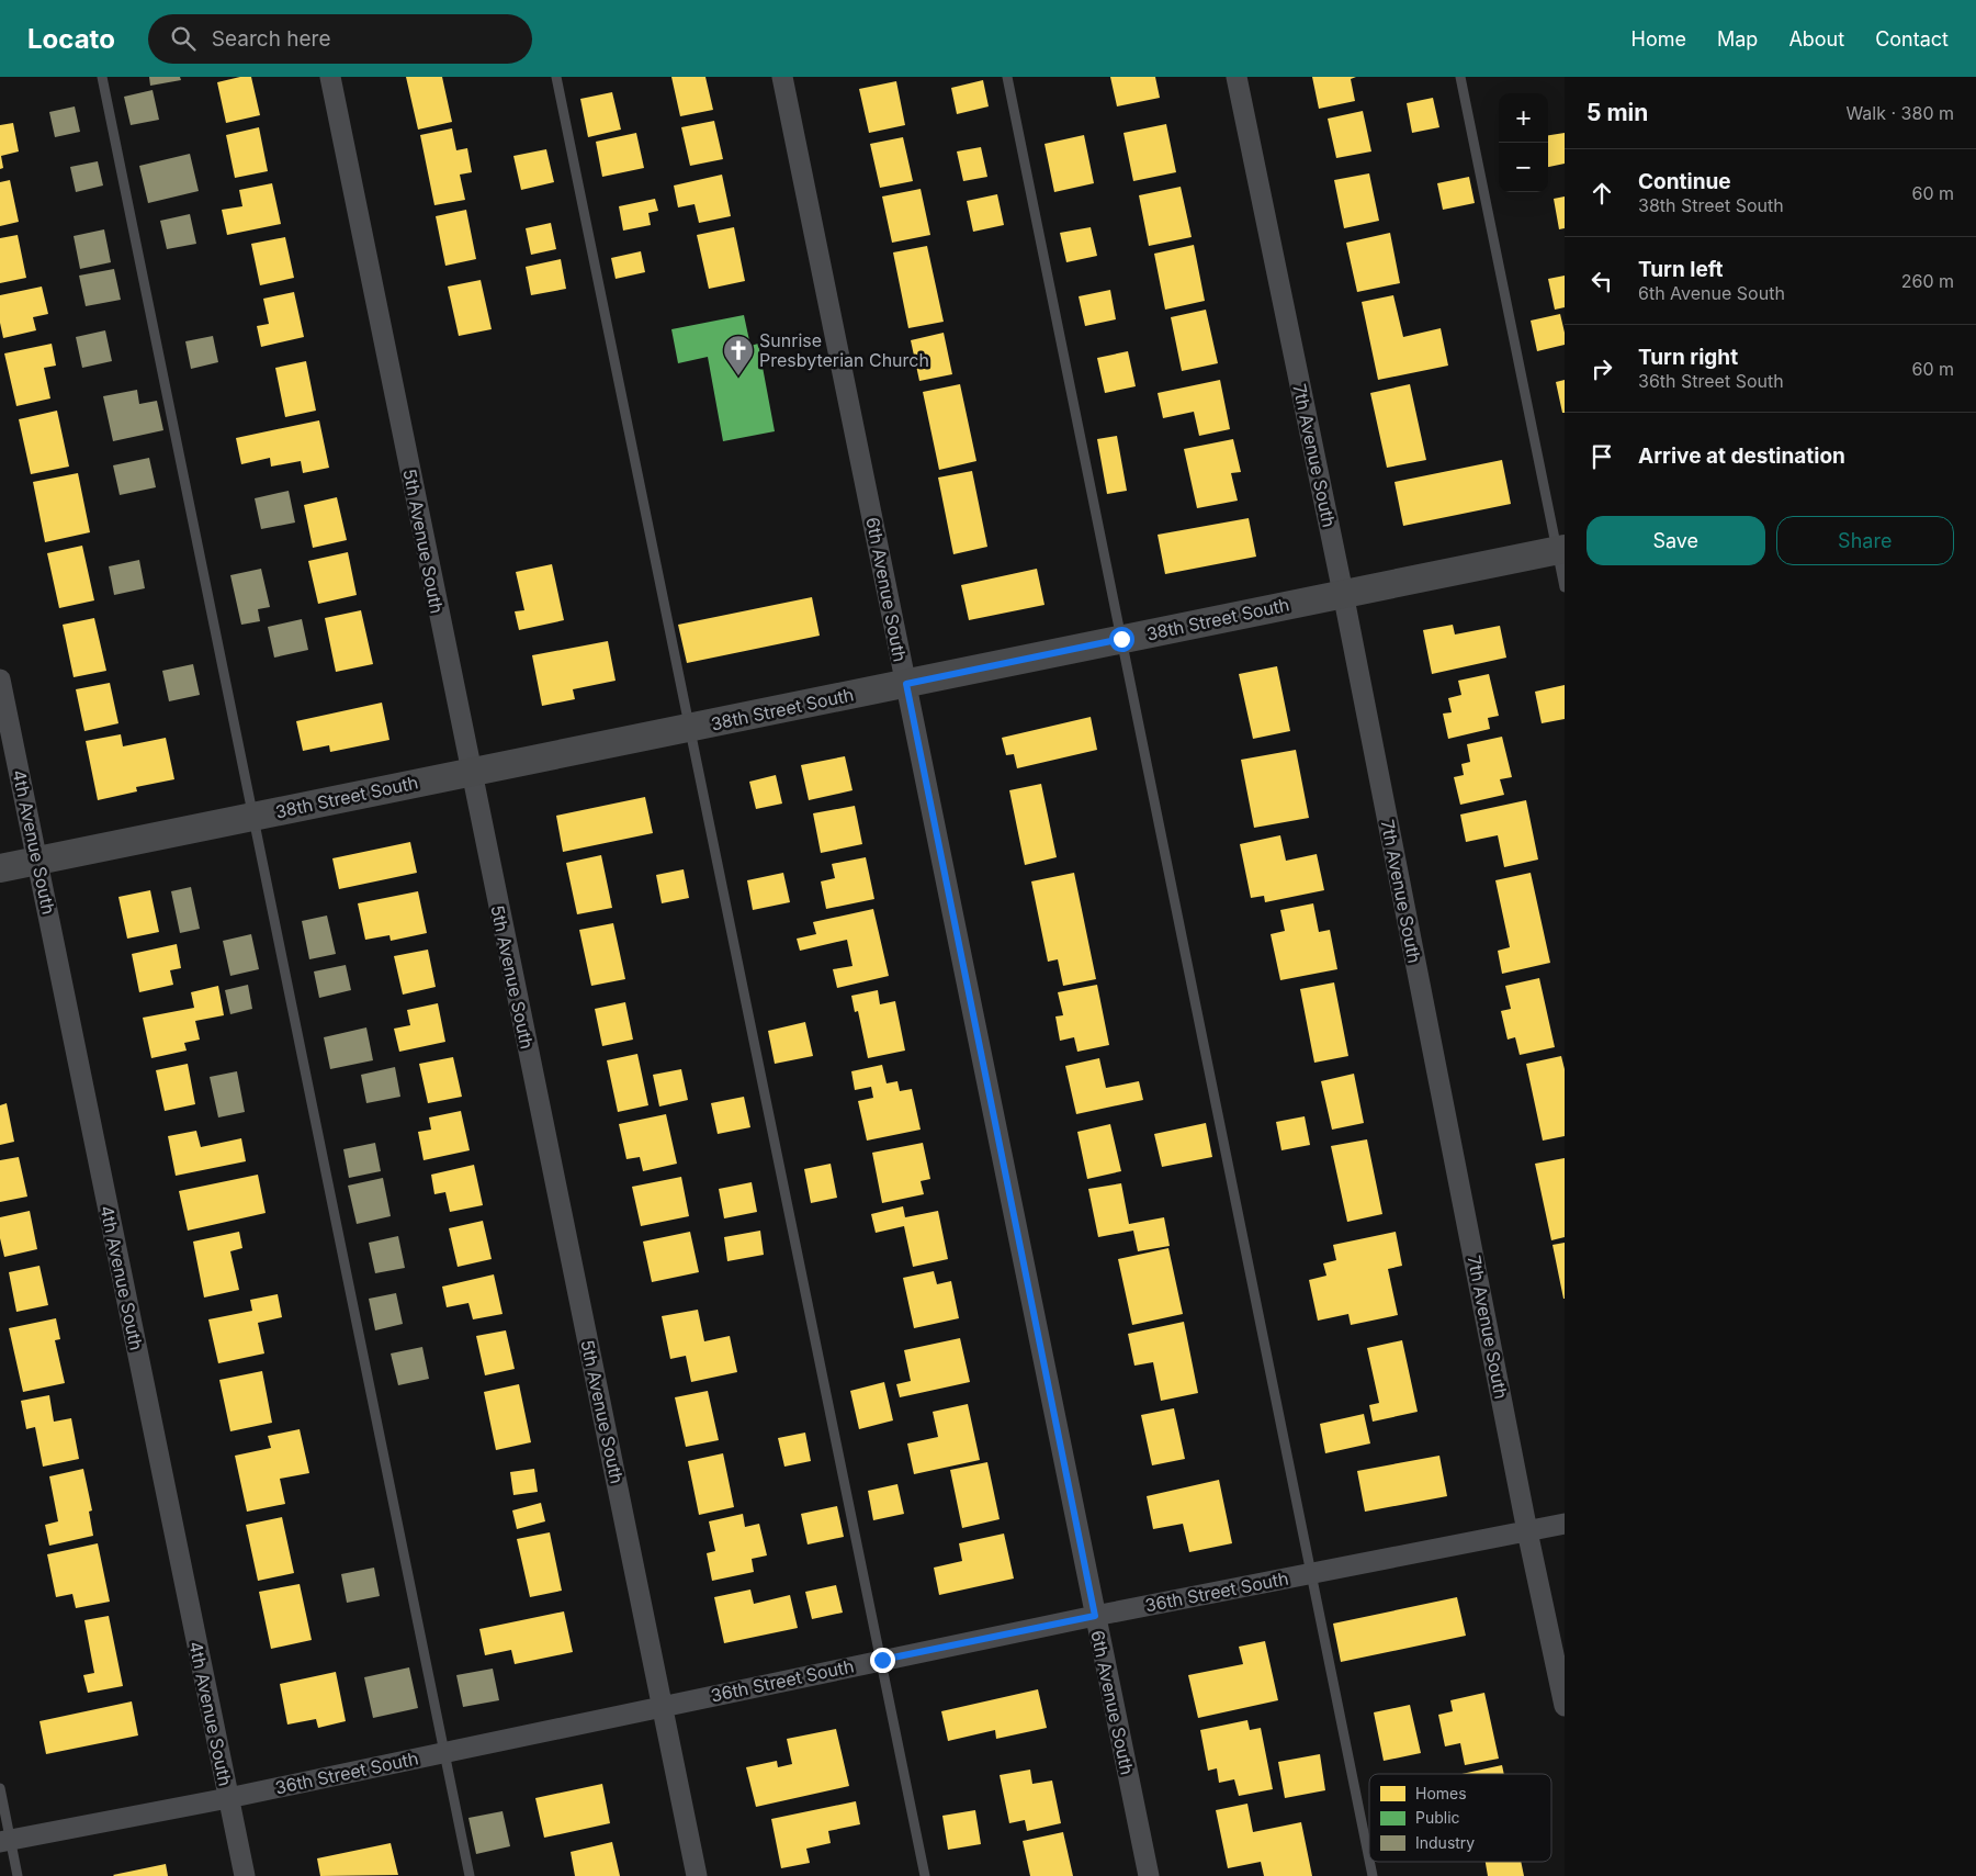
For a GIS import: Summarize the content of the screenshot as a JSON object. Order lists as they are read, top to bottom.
{
  "streets": {
    "main road": ["38th Street South"],
    "street": [
      "7th Avenue South",
      "5th Avenue South",
      "6th Avenue South",
      "4th Avenue South",
      "36th Street South"
    ]
  },
  "crossings": [
    ["7th Avenue South", "38th Street South"],
    ["7th Avenue South", "36th Street South"],
    ["5th Avenue South", "38th Street South"],
    ["5th Avenue South", "36th Street South"],
    ["6th Avenue South", "38th Street South"],
    ["6th Avenue South", "36th Street South"],
    ["38th Street South", "4th Avenue South"],
    ["4th Avenue South", "36th Street South"]
  ],
  "places": {
    "church": ["Sunrise Presbyterian Church"]
  },
  "legend": ["Homes", "Public", "Industry"],
  "page": {
    "header": "Locato",
    "search": "Search here",
    "nav": [
      "Home",
      "Map",
      "About",
      "Contact"
    ],
    "heading": ["5 min", "Walk · 380 m"],
    "map_buttons": ["+", "−"],
    "list": [
      ["Continue", "38th Street South", "60 m"],
      ["Turn left", "6th Avenue South", "260 m"],
      ["Turn right", "36th Street South", "60 m"],
      "Arrive at destination"
    ],
    "buttons": ["Save", "Share"]
  }
}
